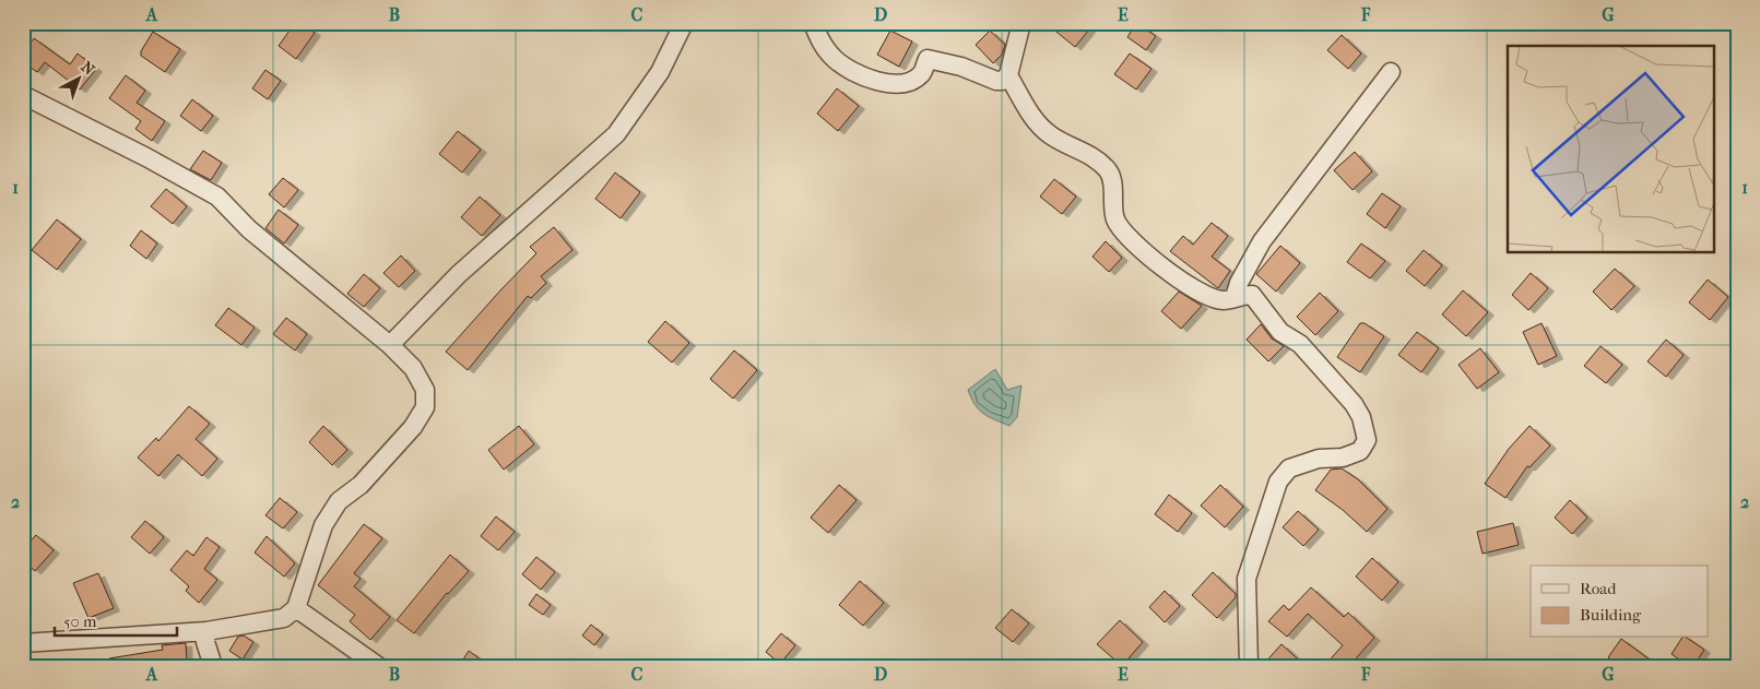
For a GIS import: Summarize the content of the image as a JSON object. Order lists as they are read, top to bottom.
{
  "legend": ["Road", "Building"],
  "scale_bar": "50 m",
  "north": "top right",
  "grid": {
    "columns": [
      "A",
      "B",
      "C",
      "D",
      "E",
      "F",
      "G"
    ],
    "rows": ["1", "2"]
  }
}
